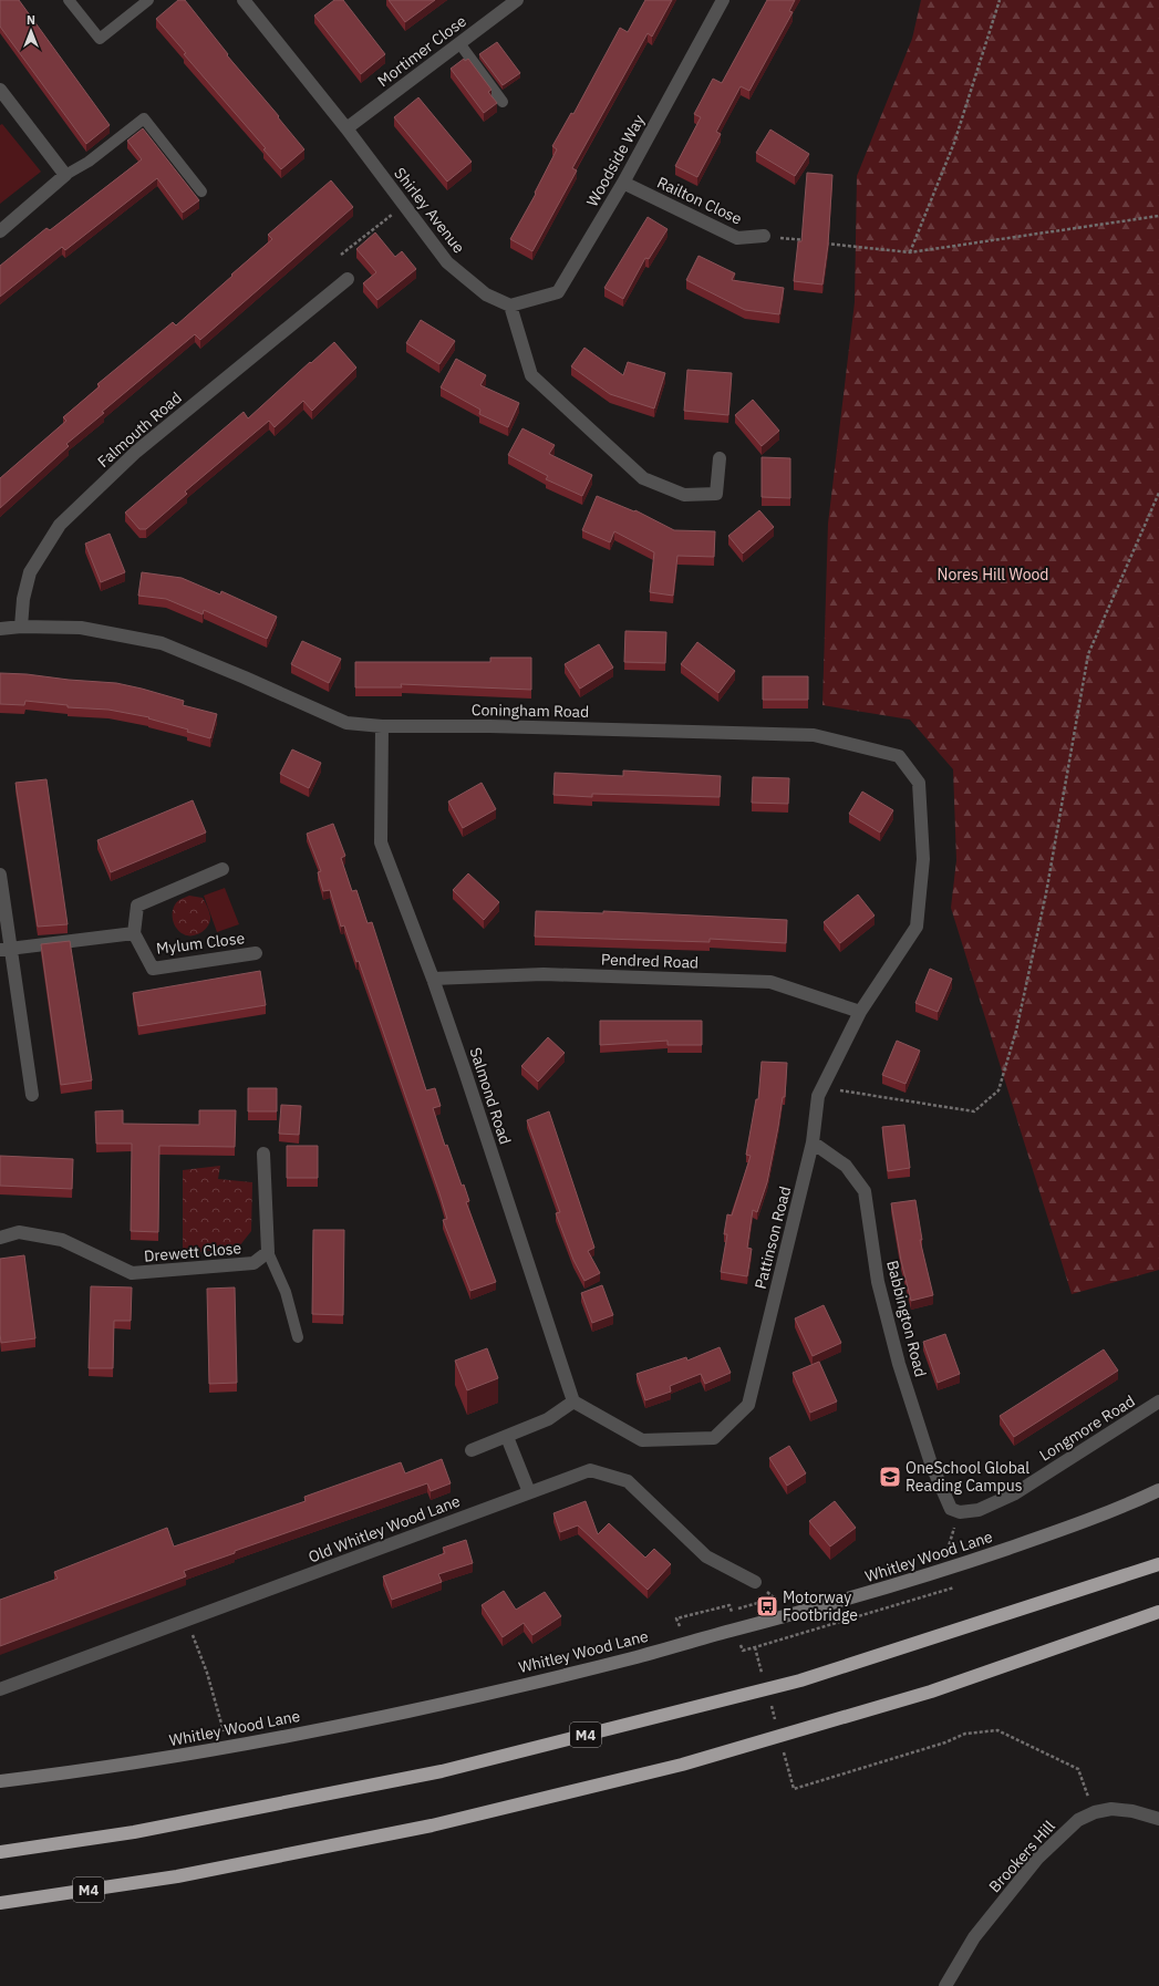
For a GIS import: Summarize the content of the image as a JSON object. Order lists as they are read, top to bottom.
{
  "streets": {
    "highway": ["M4"],
    "main road": ["Whitley Wood Lane"],
    "street": [
      "Mortimer Close",
      "Woodside Way",
      "Railton Close",
      "Shirley Avenue",
      "Falmouth Road",
      "Coningham Road",
      "Mylum Close",
      "Pendred Road",
      "Salmond Road",
      "Pattinson Road",
      "Drewett Close",
      "Babbington Road",
      "Longmore Road",
      "Old Whitley Wood Lane",
      "Brookers Hill"
    ]
  },
  "crossings": [
    ["Mortimer Close", "Shirley Avenue"],
    ["Woodside Way", "Railton Close"],
    ["Woodside Way", "Shirley Avenue"],
    ["Falmouth Road", "Coningham Road"],
    ["Coningham Road", "Salmond Road"],
    ["Coningham Road", "Pattinson Road"],
    ["Pendred Road", "Salmond Road"],
    ["Pendred Road", "Pattinson Road"],
    ["Salmond Road", "Pattinson Road"],
    ["Pattinson Road", "Babbington Road"],
    ["Babbington Road", "Longmore Road"]
  ],
  "parks": ["Nores Hill Wood"],
  "places": {
    "school or university": ["OneSchool Global Reading Campus"],
    "bus stop": ["Motorway Footbridge"]
  },
  "north": "top"
}
